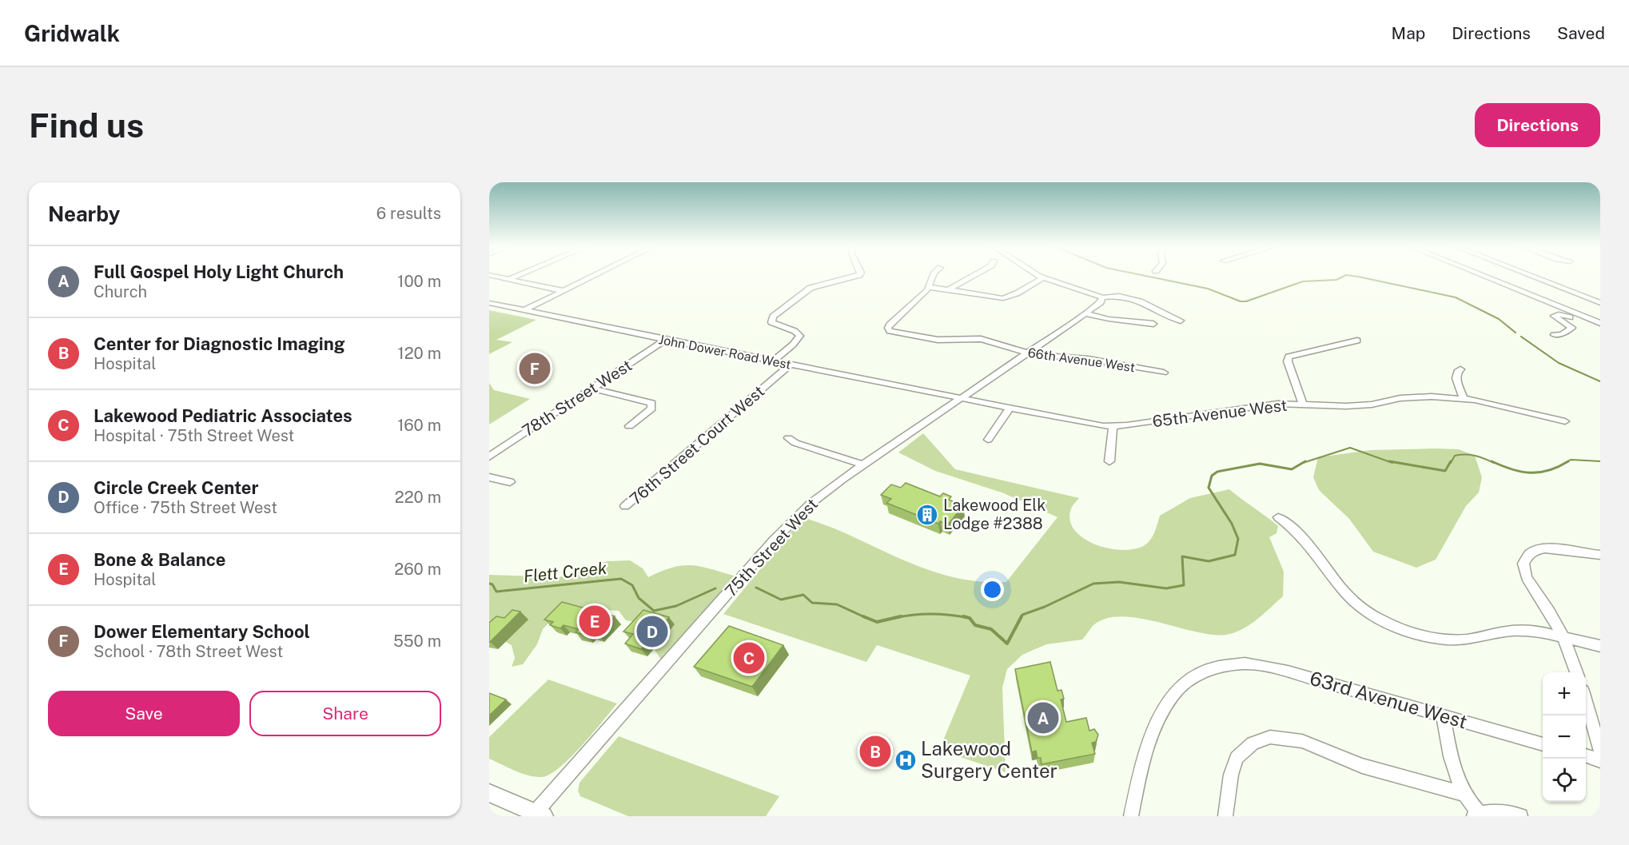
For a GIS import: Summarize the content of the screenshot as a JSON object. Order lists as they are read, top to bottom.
{
  "streets": {
    "street": [
      "John Dower Road West",
      "66th Avenue West",
      "78th Street West",
      "65th Avenue West",
      "76th Street Court West",
      "75th Street West",
      "63rd Avenue West"
    ]
  },
  "crossings": [
    ["John Dower Road West", "78th Street West"],
    ["John Dower Road West", "65th Avenue West"],
    ["John Dower Road West", "76th Street Court West"],
    ["John Dower Road West", "75th Street West"],
    ["66th Avenue West", "75th Street West"],
    ["65th Avenue West", "75th Street West"]
  ],
  "water": ["Flett Creek"],
  "places": {
    "building": ["Lakewood Elk Lodge #2388"],
    "hospital": ["Lakewood Surgery Center"]
  },
  "page": {
    "header": "Gridwalk",
    "nav": ["Map", "Directions", "Saved"],
    "buttons": [
      "Directions",
      ["Save", "Share"]
    ],
    "title": "Find us",
    "heading": ["Nearby", "6 results"],
    "list": [
      {
        "mark": "A",
        "name": "Full Gospel Holy Light Church",
        "note": "Church",
        "value": "100 m"
      },
      {
        "mark": "B",
        "name": "Center for Diagnostic Imaging",
        "note": "Hospital",
        "value": "120 m"
      },
      {
        "mark": "C",
        "name": "Lakewood Pediatric Associates",
        "note": "Hospital · 75th Street West",
        "value": "160 m"
      },
      {
        "mark": "D",
        "name": "Circle Creek Center",
        "note": "Office · 75th Street West",
        "value": "220 m"
      },
      {
        "mark": "E",
        "name": "Bone & Balance",
        "note": "Hospital",
        "value": "260 m"
      },
      {
        "mark": "F",
        "name": "Dower Elementary School",
        "note": "School · 78th Street West",
        "value": "550 m"
      }
    ],
    "pins": [
      "F",
      "E",
      "D",
      "C",
      "A",
      "B"
    ],
    "map_buttons": ["+", "−"]
  }
}
